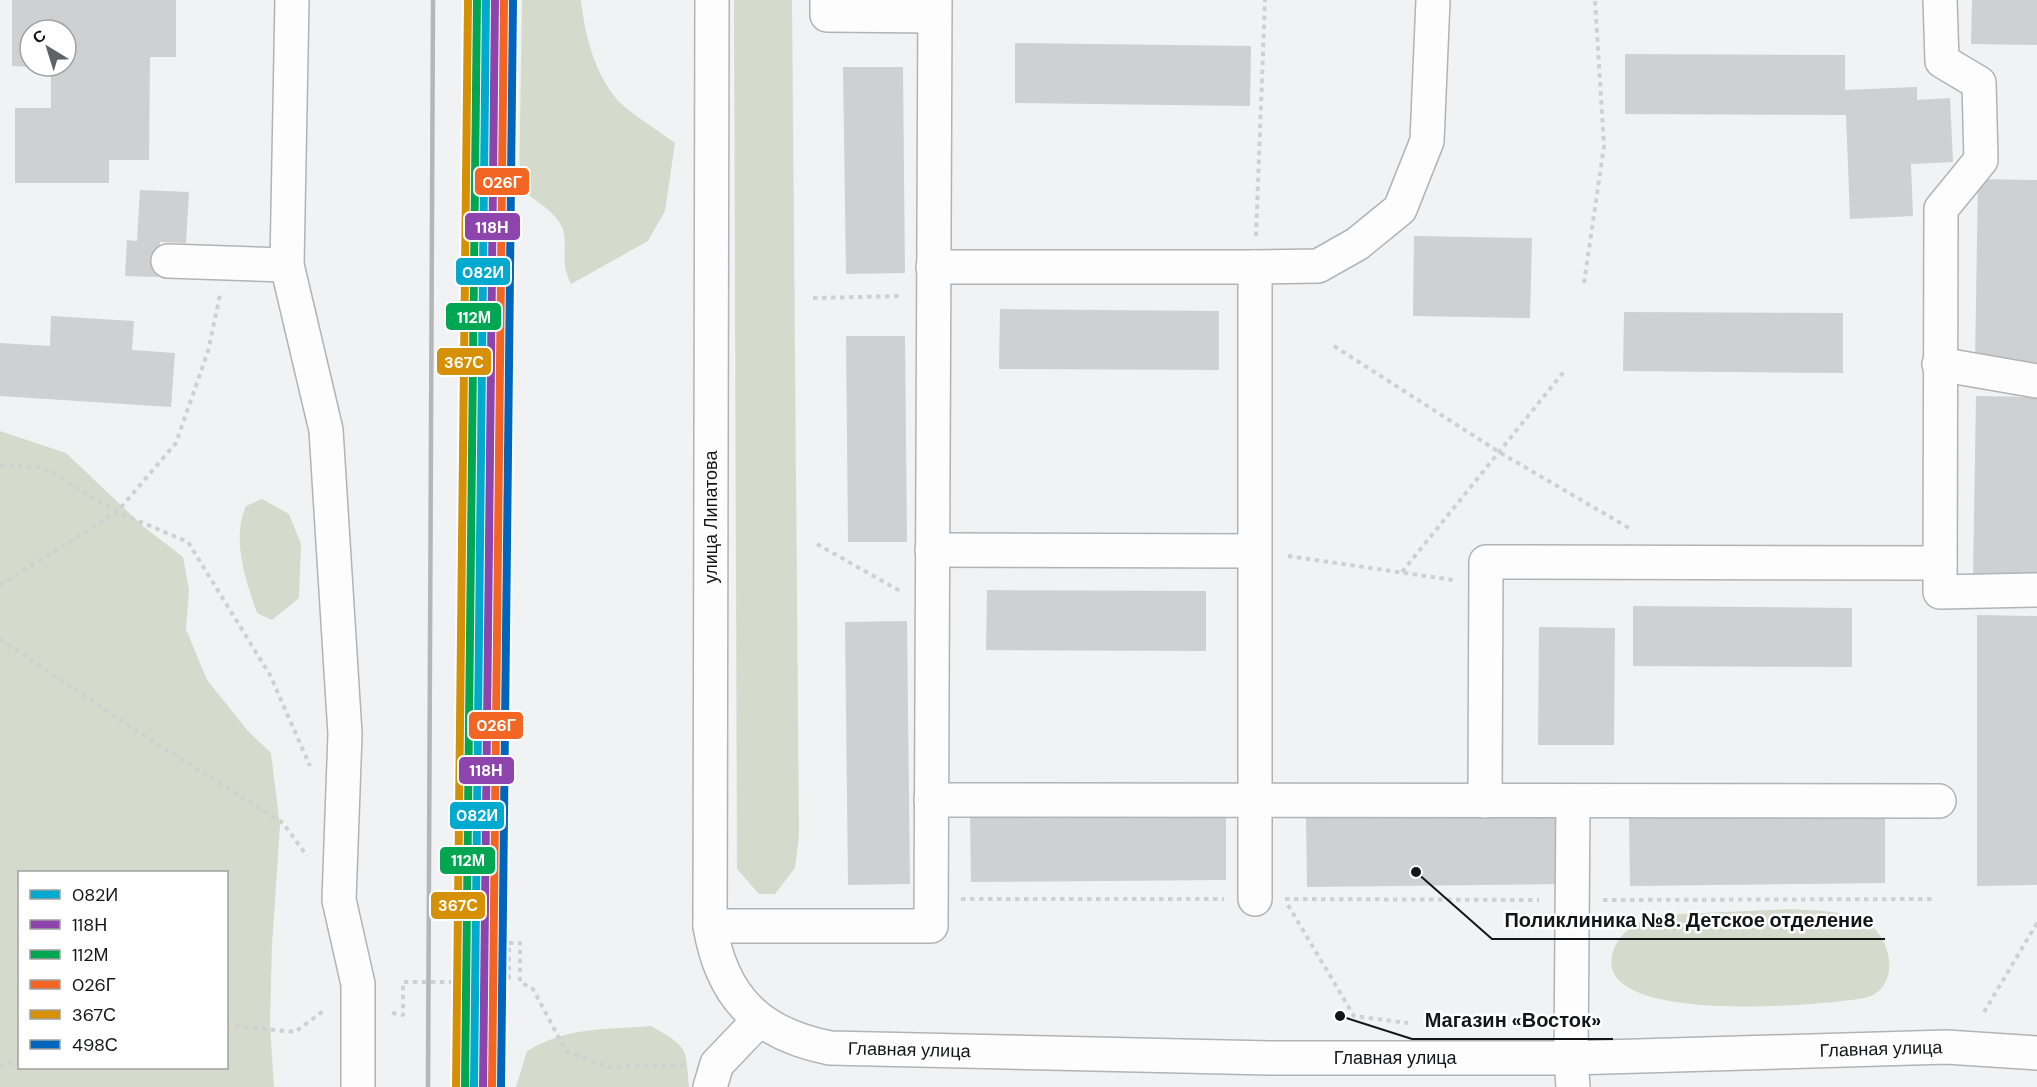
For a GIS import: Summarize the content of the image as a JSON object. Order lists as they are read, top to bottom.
{
  "streets": {
    "street": ["улица Липатова", "Главная улица"]
  },
  "crossings": [
    ["улица Липатова", "Главная улица"]
  ],
  "places": ["Поликлиника №8. Детское отделение", "Магазин «Восток»"],
  "lines": [
    "transit line 082И",
    "transit line 118Н",
    "transit line 112М",
    "transit line 026Г",
    "transit line 367С",
    "transit line 498С"
  ],
  "legend": [
    "082И",
    "118Н",
    "112М",
    "026Г",
    "367С",
    "498С"
  ],
  "north": "top left"
}
